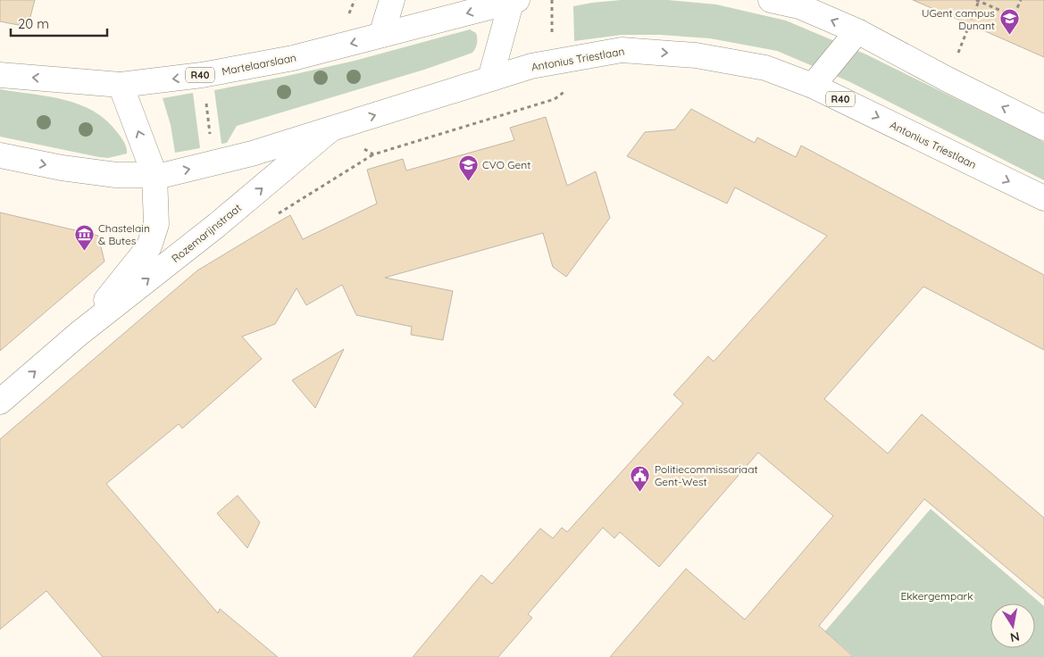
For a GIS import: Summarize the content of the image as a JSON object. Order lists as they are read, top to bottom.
{
  "streets": {
    "main road": [
      "Antonius Triestlaan",
      "Martelaarslaan",
      "R40",
      "Rozemarijnstraat"
    ]
  },
  "crossings": [
    ["Antonius Triestlaan", "R40"],
    ["Antonius Triestlaan", "Rozemarijnstraat"],
    ["Martelaarslaan", "Rozemarijnstraat"],
    ["R40", "Rozemarijnstraat"]
  ],
  "parks": ["Ekkergempark"],
  "places": {
    "school or university": ["UGent campus Dunant", "CVO Gent"],
    "museum": ["Chastelain & Butes"],
    "public building": ["Politiecommissariaat Gent-West"]
  },
  "scale_bar": "20 m",
  "north": "bottom"
}
